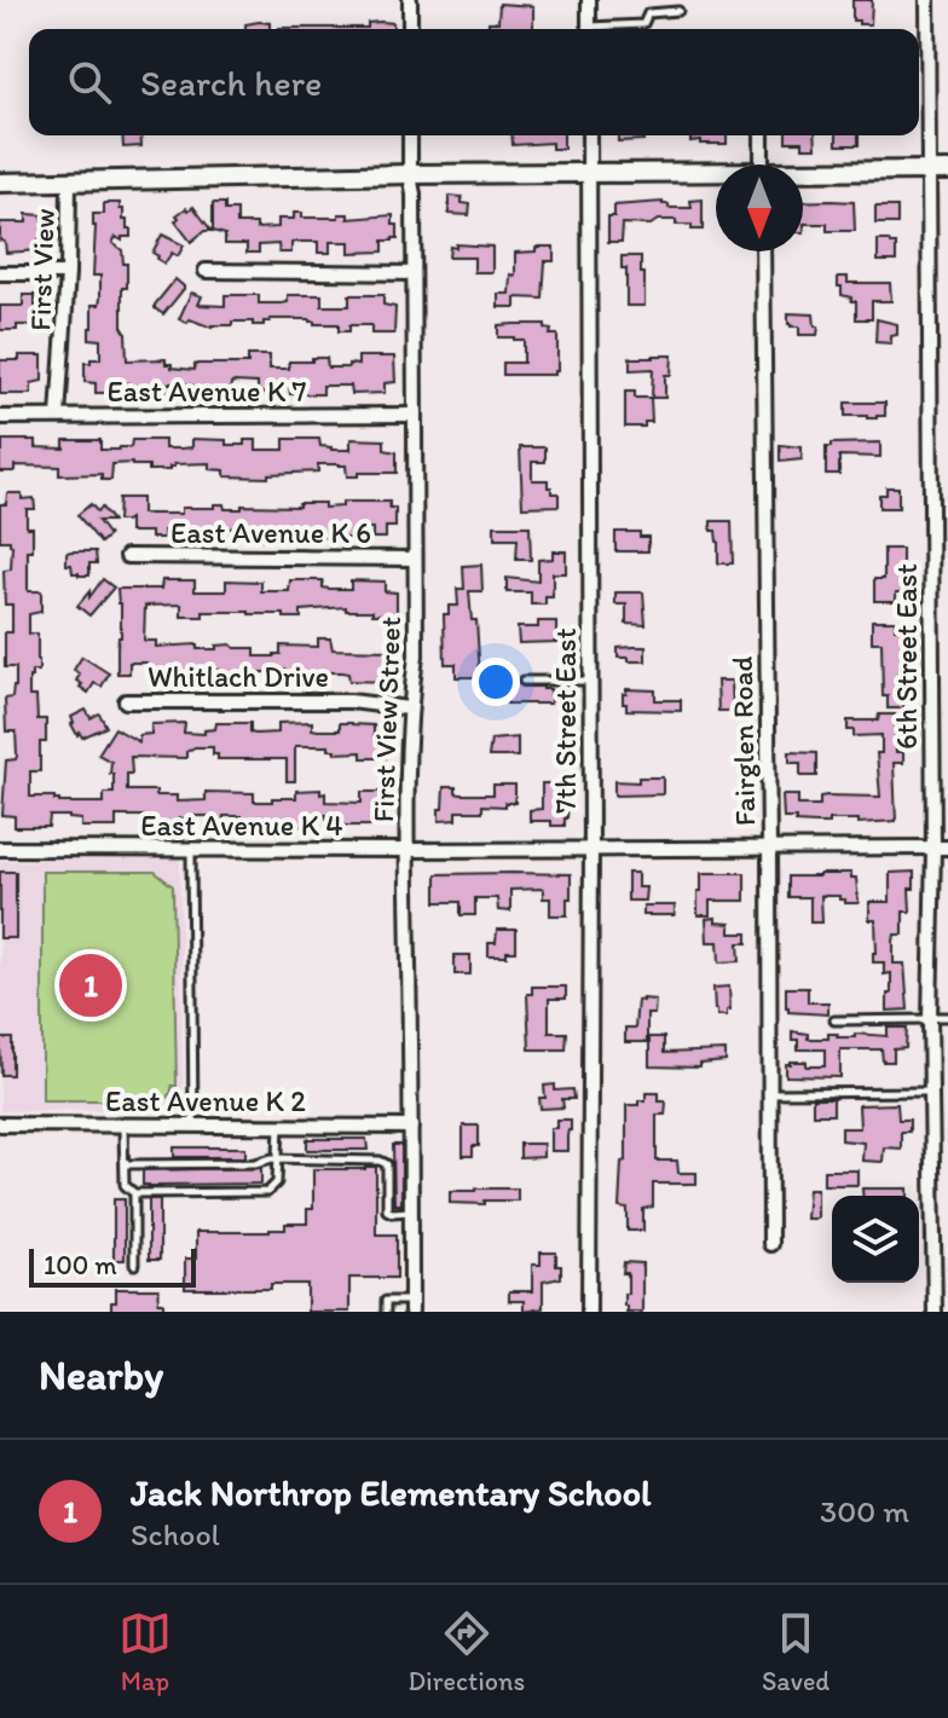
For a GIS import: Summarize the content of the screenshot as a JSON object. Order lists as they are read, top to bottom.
{
  "streets": {
    "street": [
      "First View",
      "East Avenue K 7",
      "East Avenue K 6",
      "6th Street East",
      "Whitlach Drive",
      "First View Street",
      "7th Street East",
      "Fairglen Road",
      "East Avenue K 4",
      "East Avenue K 2"
    ]
  },
  "crossings": [
    ["First View", "East Avenue K 7"],
    ["East Avenue K 7", "First View Street"],
    ["East Avenue K 6", "First View Street"],
    ["6th Street East", "East Avenue K 4"],
    ["Whitlach Drive", "First View Street"],
    ["First View Street", "East Avenue K 4"],
    ["First View Street", "East Avenue K 2"],
    ["7th Street East", "East Avenue K 4"],
    ["Fairglen Road", "East Avenue K 4"]
  ],
  "scale_bar": "100 m",
  "north": "bottom",
  "page": {
    "search": "Search here",
    "pins": "1",
    "scale": "100 m",
    "heading": "Nearby",
    "list": [
      {
        "mark": "1",
        "name": "Jack Northrop Elementary School",
        "note": "School",
        "value": "300 m"
      }
    ],
    "nav": ["Map", "Directions", "Saved"]
  }
}
